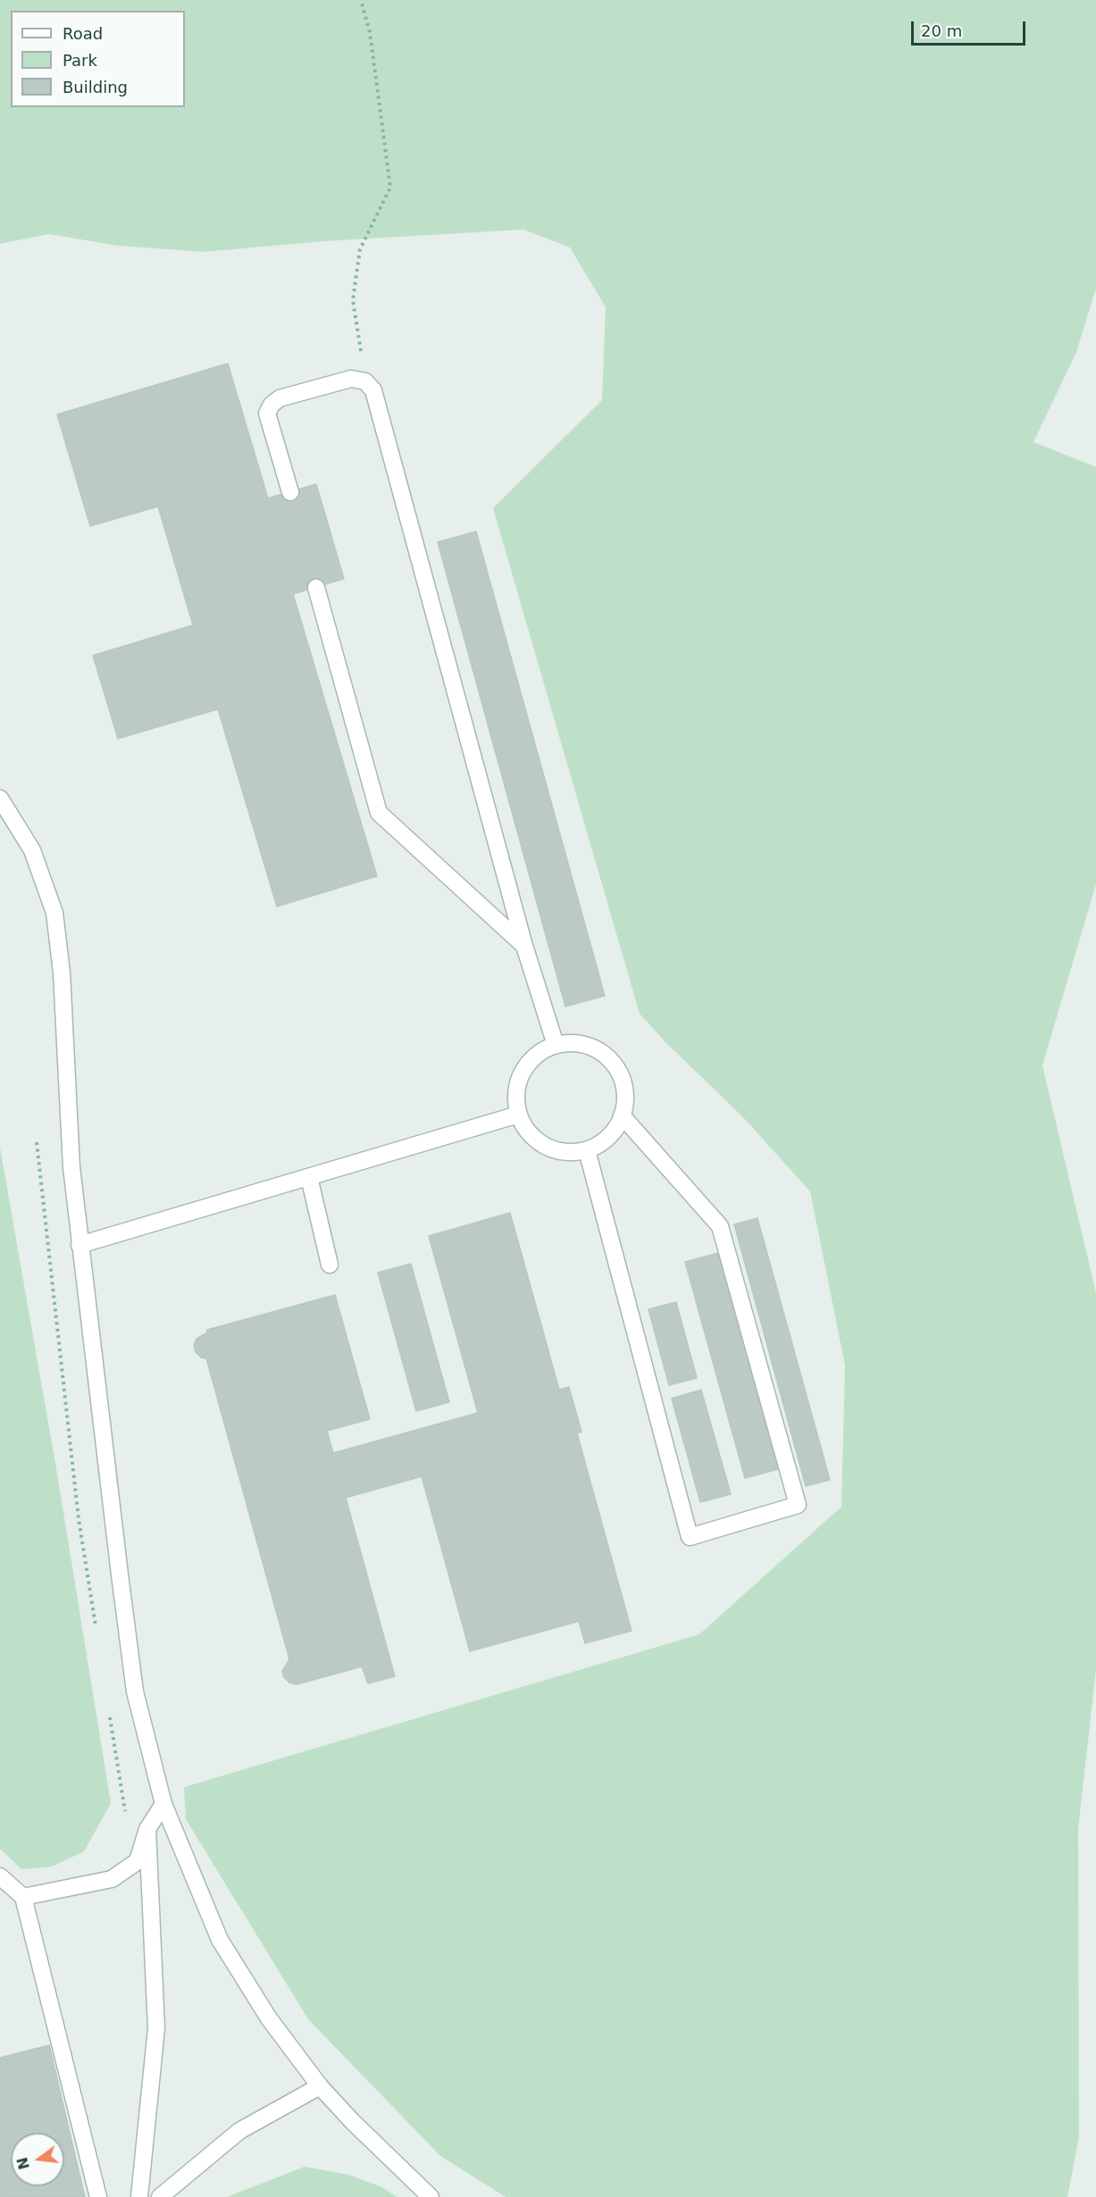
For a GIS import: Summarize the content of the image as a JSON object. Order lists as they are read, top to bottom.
{
  "legend": ["Road", "Park", "Building"],
  "scale_bar": "20 m",
  "north": "left"
}
